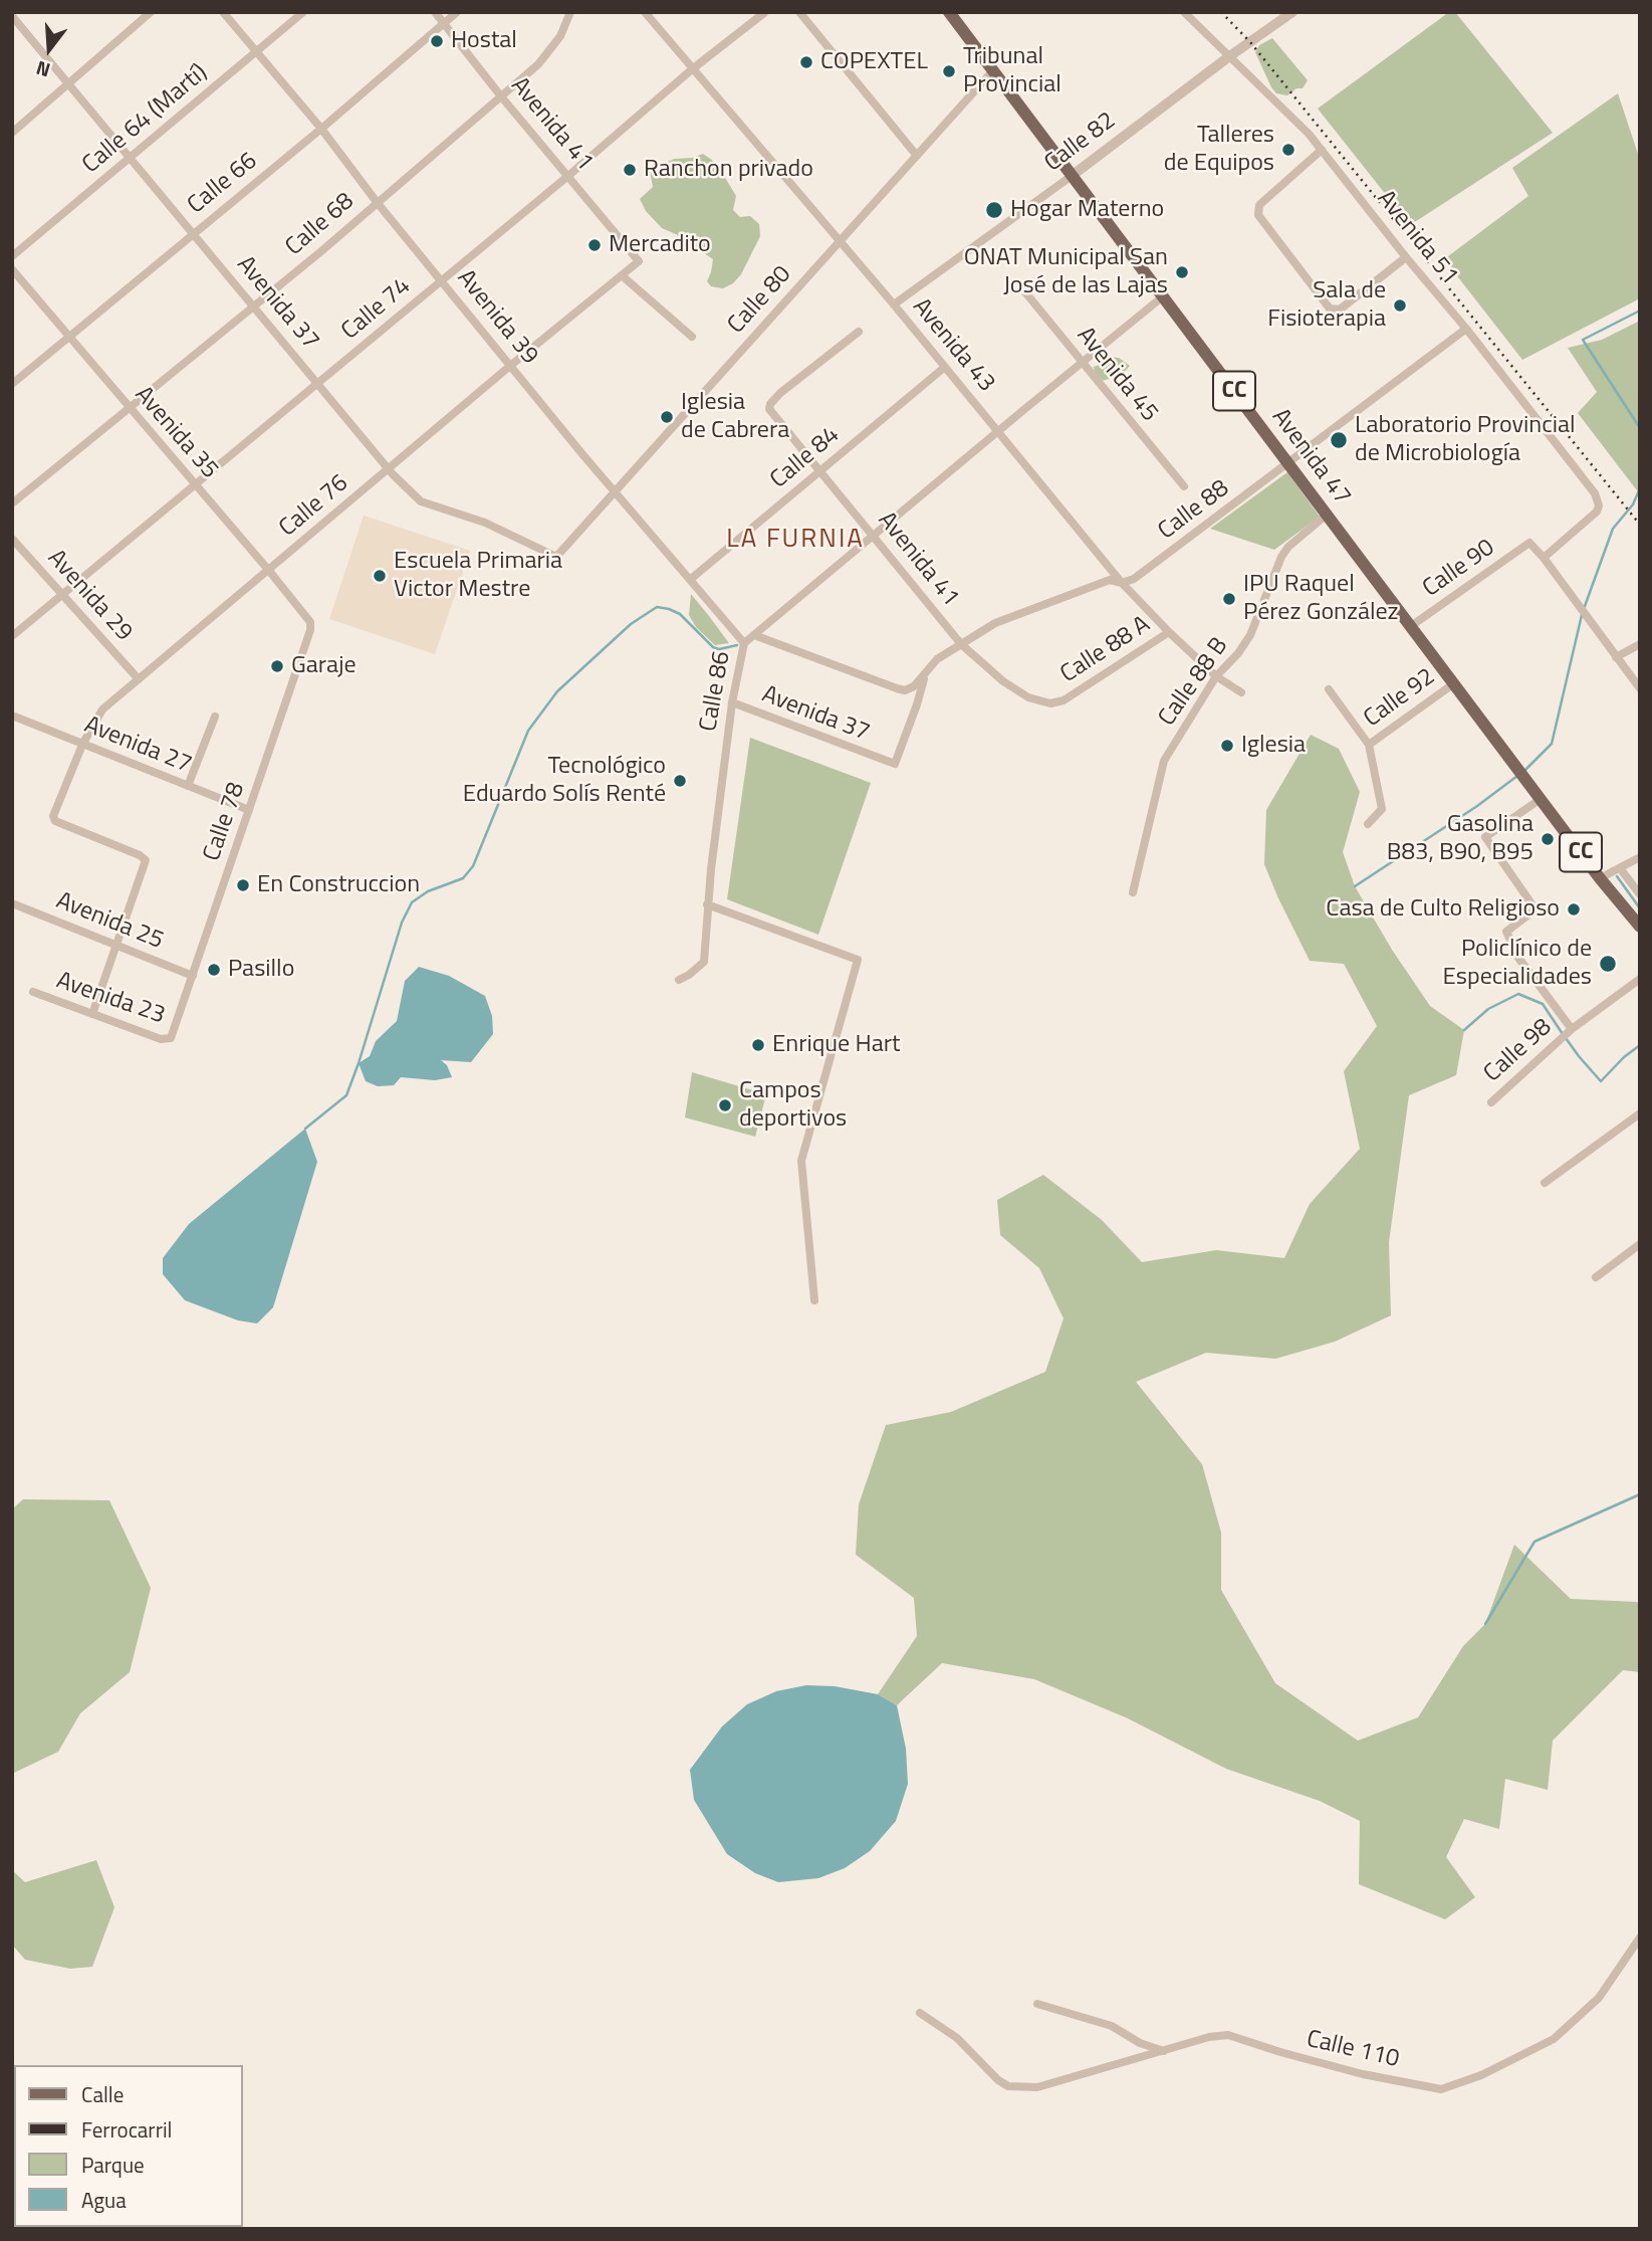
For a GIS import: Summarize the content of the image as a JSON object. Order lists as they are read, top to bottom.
{
  "streets": {
    "main road": ["CC", "Avenida 47"],
    "street": [
      "Calle 64 (Martí)",
      "Avenida 41",
      "Calle 82",
      "Calle 66",
      "Calle 68",
      "Avenida 51",
      "Calle 80",
      "Avenida 37",
      "Calle 74",
      "Avenida 39",
      "Avenida 43",
      "Avenida 45",
      "Avenida 35",
      "Calle 84",
      "Calle 76",
      "Calle 88",
      "Calle 90",
      "Avenida 29",
      "Calle 88 A",
      "Calle 88 B",
      "Calle 86",
      "Calle 92",
      "Avenida 27",
      "Calle 78",
      "Avenida 25",
      "Avenida 23",
      "Calle 98",
      "Calle 110"
    ]
  },
  "crossings": [
    ["Calle 64 (Martí)", "Avenida 37"],
    ["Calle 64 (Martí)", "Avenida 39"],
    ["Avenida 41", "Calle 66"],
    ["Avenida 41", "Calle 68"],
    ["Avenida 41", "Calle 74"],
    ["Avenida 41", "Calle 84"],
    ["Avenida 41", "Calle 76"],
    ["Avenida 41", "Calle 88"],
    ["Avenida 41", "Calle 88 A"],
    ["Avenida 41", "Calle 86"],
    ["Calle 82", "Avenida 51"],
    ["Calle 82", "Avenida 43"],
    ["Calle 82", "Avenida 47"],
    ["Calle 66", "Avenida 37"],
    ["Calle 66", "Avenida 39"],
    ["Calle 66", "Avenida 35"],
    ["Calle 68", "Avenida 37"],
    ["Calle 68", "Avenida 39"],
    ["Calle 68", "Avenida 35"],
    ["Avenida 51", "Calle 88"],
    ["Avenida 51", "Calle 90"],
    ["Calle 80", "Avenida 37"],
    ["Calle 80", "Avenida 39"],
    ["Calle 80", "Avenida 43"],
    ["Calle 80", "Avenida 47"],
    ["Avenida 37", "Calle 74"],
    ["Avenida 37", "Calle 76"],
    ["Avenida 37", "Calle 88"],
    ["Avenida 37", "Calle 86"],
    ["Calle 74", "Avenida 39"],
    ["Calle 74", "Avenida 43"],
    ["Calle 74", "Avenida 35"],
    ["Calle 74", "Avenida 29"],
    ["Avenida 39", "Calle 84"],
    ["Avenida 39", "Calle 76"],
    ["Avenida 39", "Calle 86"],
    ["Avenida 43", "Calle 84"],
    ["Avenida 43", "Calle 88"],
    ["Avenida 43", "Calle 88 A"],
    ["Avenida 43", "Calle 88 B"],
    ["Avenida 43", "Calle 86"],
    ["Avenida 45", "Calle 86"],
    ["Avenida 35", "Calle 76"],
    ["Avenida 35", "Calle 78"],
    ["Avenida 47", "Calle 88"],
    ["Avenida 47", "Calle 90"],
    ["Avenida 47", "Calle 88 B"],
    ["Avenida 47", "Calle 86"],
    ["Avenida 47", "Calle 92"],
    ["Calle 76", "Avenida 29"],
    ["Calle 76", "Avenida 27"],
    ["Calle 76", "Avenida 25"],
    ["Calle 88", "Calle 86"],
    ["Avenida 27", "Calle 78"],
    ["Calle 78", "Avenida 25"],
    ["Calle 78", "Avenida 23"]
  ],
  "districts": ["LA FURNIA"],
  "places": [
    "Hostal",
    "COPEXTEL",
    "Tribunal Provincial",
    "Talleres de Equipos",
    "Ranchon privado",
    "Hogar Materno",
    "Mercadito",
    "ONAT Municipal San José de las Lajas",
    "Sala de Fisioterapia",
    "Iglesia de Cabrera",
    "Laboratorio Provincial de Microbiología",
    "Escuela Primaria Victor Mestre",
    "IPU Raquel Pérez González",
    "Garaje",
    "Iglesia",
    "Tecnológico Eduardo Solís Renté",
    "Gasolina B83, B90, B95",
    "En Construccion",
    "Casa de Culto Religioso",
    "Policlínico de Especialidades",
    "Pasillo",
    "Enrique Hart",
    "Campos deportivos"
  ],
  "legend": [
    "Calle",
    "Ferrocarril",
    "Parque",
    "Agua"
  ],
  "north": "bottom"
}
